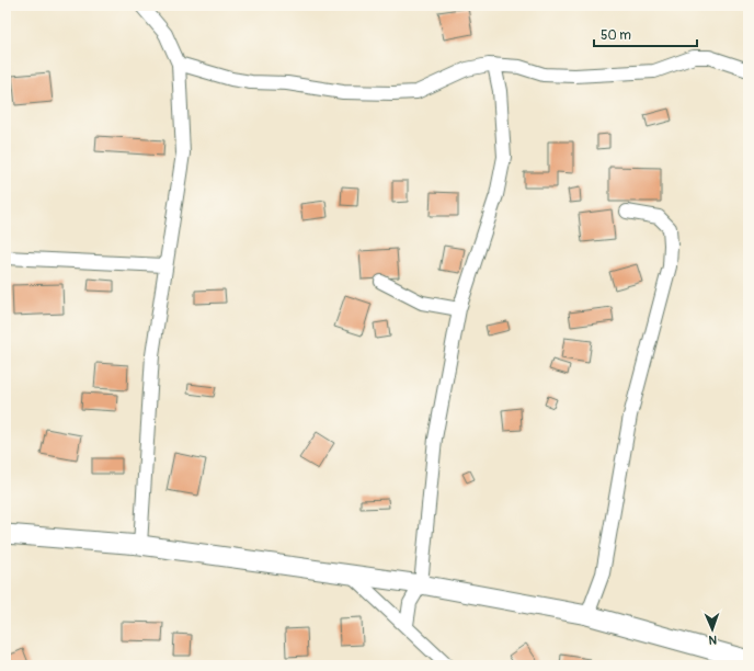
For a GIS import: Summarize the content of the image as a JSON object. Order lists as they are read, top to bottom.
{
  "scale_bar": "50 m",
  "north": "bottom"
}
